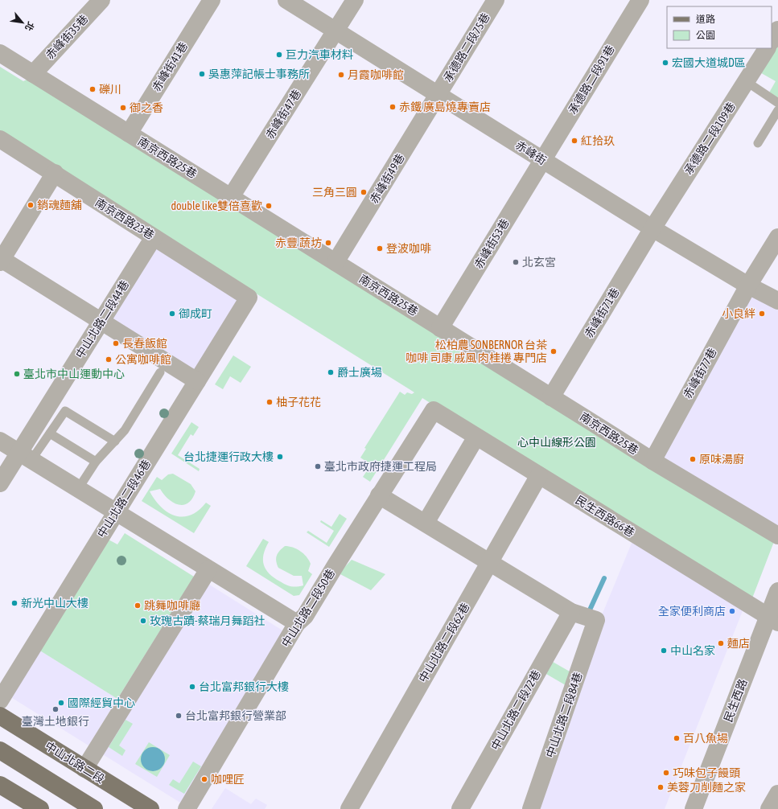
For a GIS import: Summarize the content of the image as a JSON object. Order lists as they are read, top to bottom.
{
  "streets": {
    "main road": ["中山北路二段"],
    "street": [
      "赤峰街35巷",
      "承德路二段75巷",
      "赤峰街41巷",
      "承德路二段91巷",
      "赤峰街47巷",
      "承德路二段109巷",
      "赤峰街",
      "南京西路25巷",
      "赤峰街49巷",
      "南京西路23巷",
      "赤峰街53巷",
      "赤峰街71巷",
      "中山北路二段44巷",
      "赤峰街77巷",
      "中山北路二段46巷",
      "民生西路66巷",
      "中山北路二段50巷",
      "中山北路二段62巷",
      "民生西路",
      "中山北路二段72巷",
      "中山北路二段84巷"
    ]
  },
  "crossings": [
    ["赤峰街35巷", "南京西路25巷"],
    ["承德路二段75巷", "赤峰街"],
    ["承德路二段75巷", "赤峰街49巷"],
    ["赤峰街41巷", "南京西路25巷"],
    ["承德路二段91巷", "赤峰街"],
    ["承德路二段91巷", "赤峰街53巷"],
    ["赤峰街47巷", "赤峰街"],
    ["赤峰街47巷", "南京西路25巷"],
    ["承德路二段109巷", "赤峰街"],
    ["承德路二段109巷", "赤峰街71巷"],
    ["赤峰街", "赤峰街49巷"],
    ["赤峰街", "赤峰街53巷"],
    ["赤峰街", "赤峰街71巷"],
    ["赤峰街", "赤峰街77巷"],
    ["南京西路25巷", "赤峰街49巷"],
    ["南京西路25巷", "赤峰街53巷"],
    ["南京西路25巷", "赤峰街71巷"],
    ["南京西路25巷", "赤峰街77巷"],
    ["南京西路23巷", "中山北路二段44巷"],
    ["南京西路23巷", "中山北路二段46巷"],
    ["民生西路66巷", "中山北路二段50巷"],
    ["民生西路66巷", "中山北路二段62巷"],
    ["民生西路66巷", "民生西路"],
    ["中山北路二段72巷", "中山北路二段84巷"]
  ],
  "parks": ["心中山線形公園"],
  "places": [
    "巨力汽車材料",
    "宏國大道城D區",
    "吳惠萍記帳士事務所",
    "月霞咖啡館",
    "礫川",
    "赤鐵 廣島燒專賣店",
    "御之香",
    "紅拾玖",
    "三角三圓",
    "銷魂麵舖",
    "double like雙倍喜歡",
    "赤豐 蔬坊",
    "登波咖啡",
    "北玄宮",
    "御成町",
    "小良絆",
    "長春飯館",
    "松柏農 SONBERNOR 台茶 咖啡 司康 戚風 肉桂捲 專門店",
    "公寓咖啡館",
    "爵士廣場",
    "臺北市中山運動中心",
    "柚子花花",
    "台北捷運行政大樓",
    "原味湯廚",
    "臺北市政府捷運工程局",
    "新光中山大樓",
    "跳舞咖啡廳",
    "全家便利商店",
    "玫瑰古蹟-蔡瑞月舞蹈社",
    "麵店",
    "中山名家",
    "台北富邦銀行大樓",
    "國際經貿中心",
    "臺灣土地銀行",
    "台北富邦銀行營業部",
    "百八魚場",
    "巧味包子饅頭",
    "咖哩匠",
    "美蓉刀削麵之家"
  ],
  "legend": ["道路", "公園"],
  "north": "bottom right"
}
